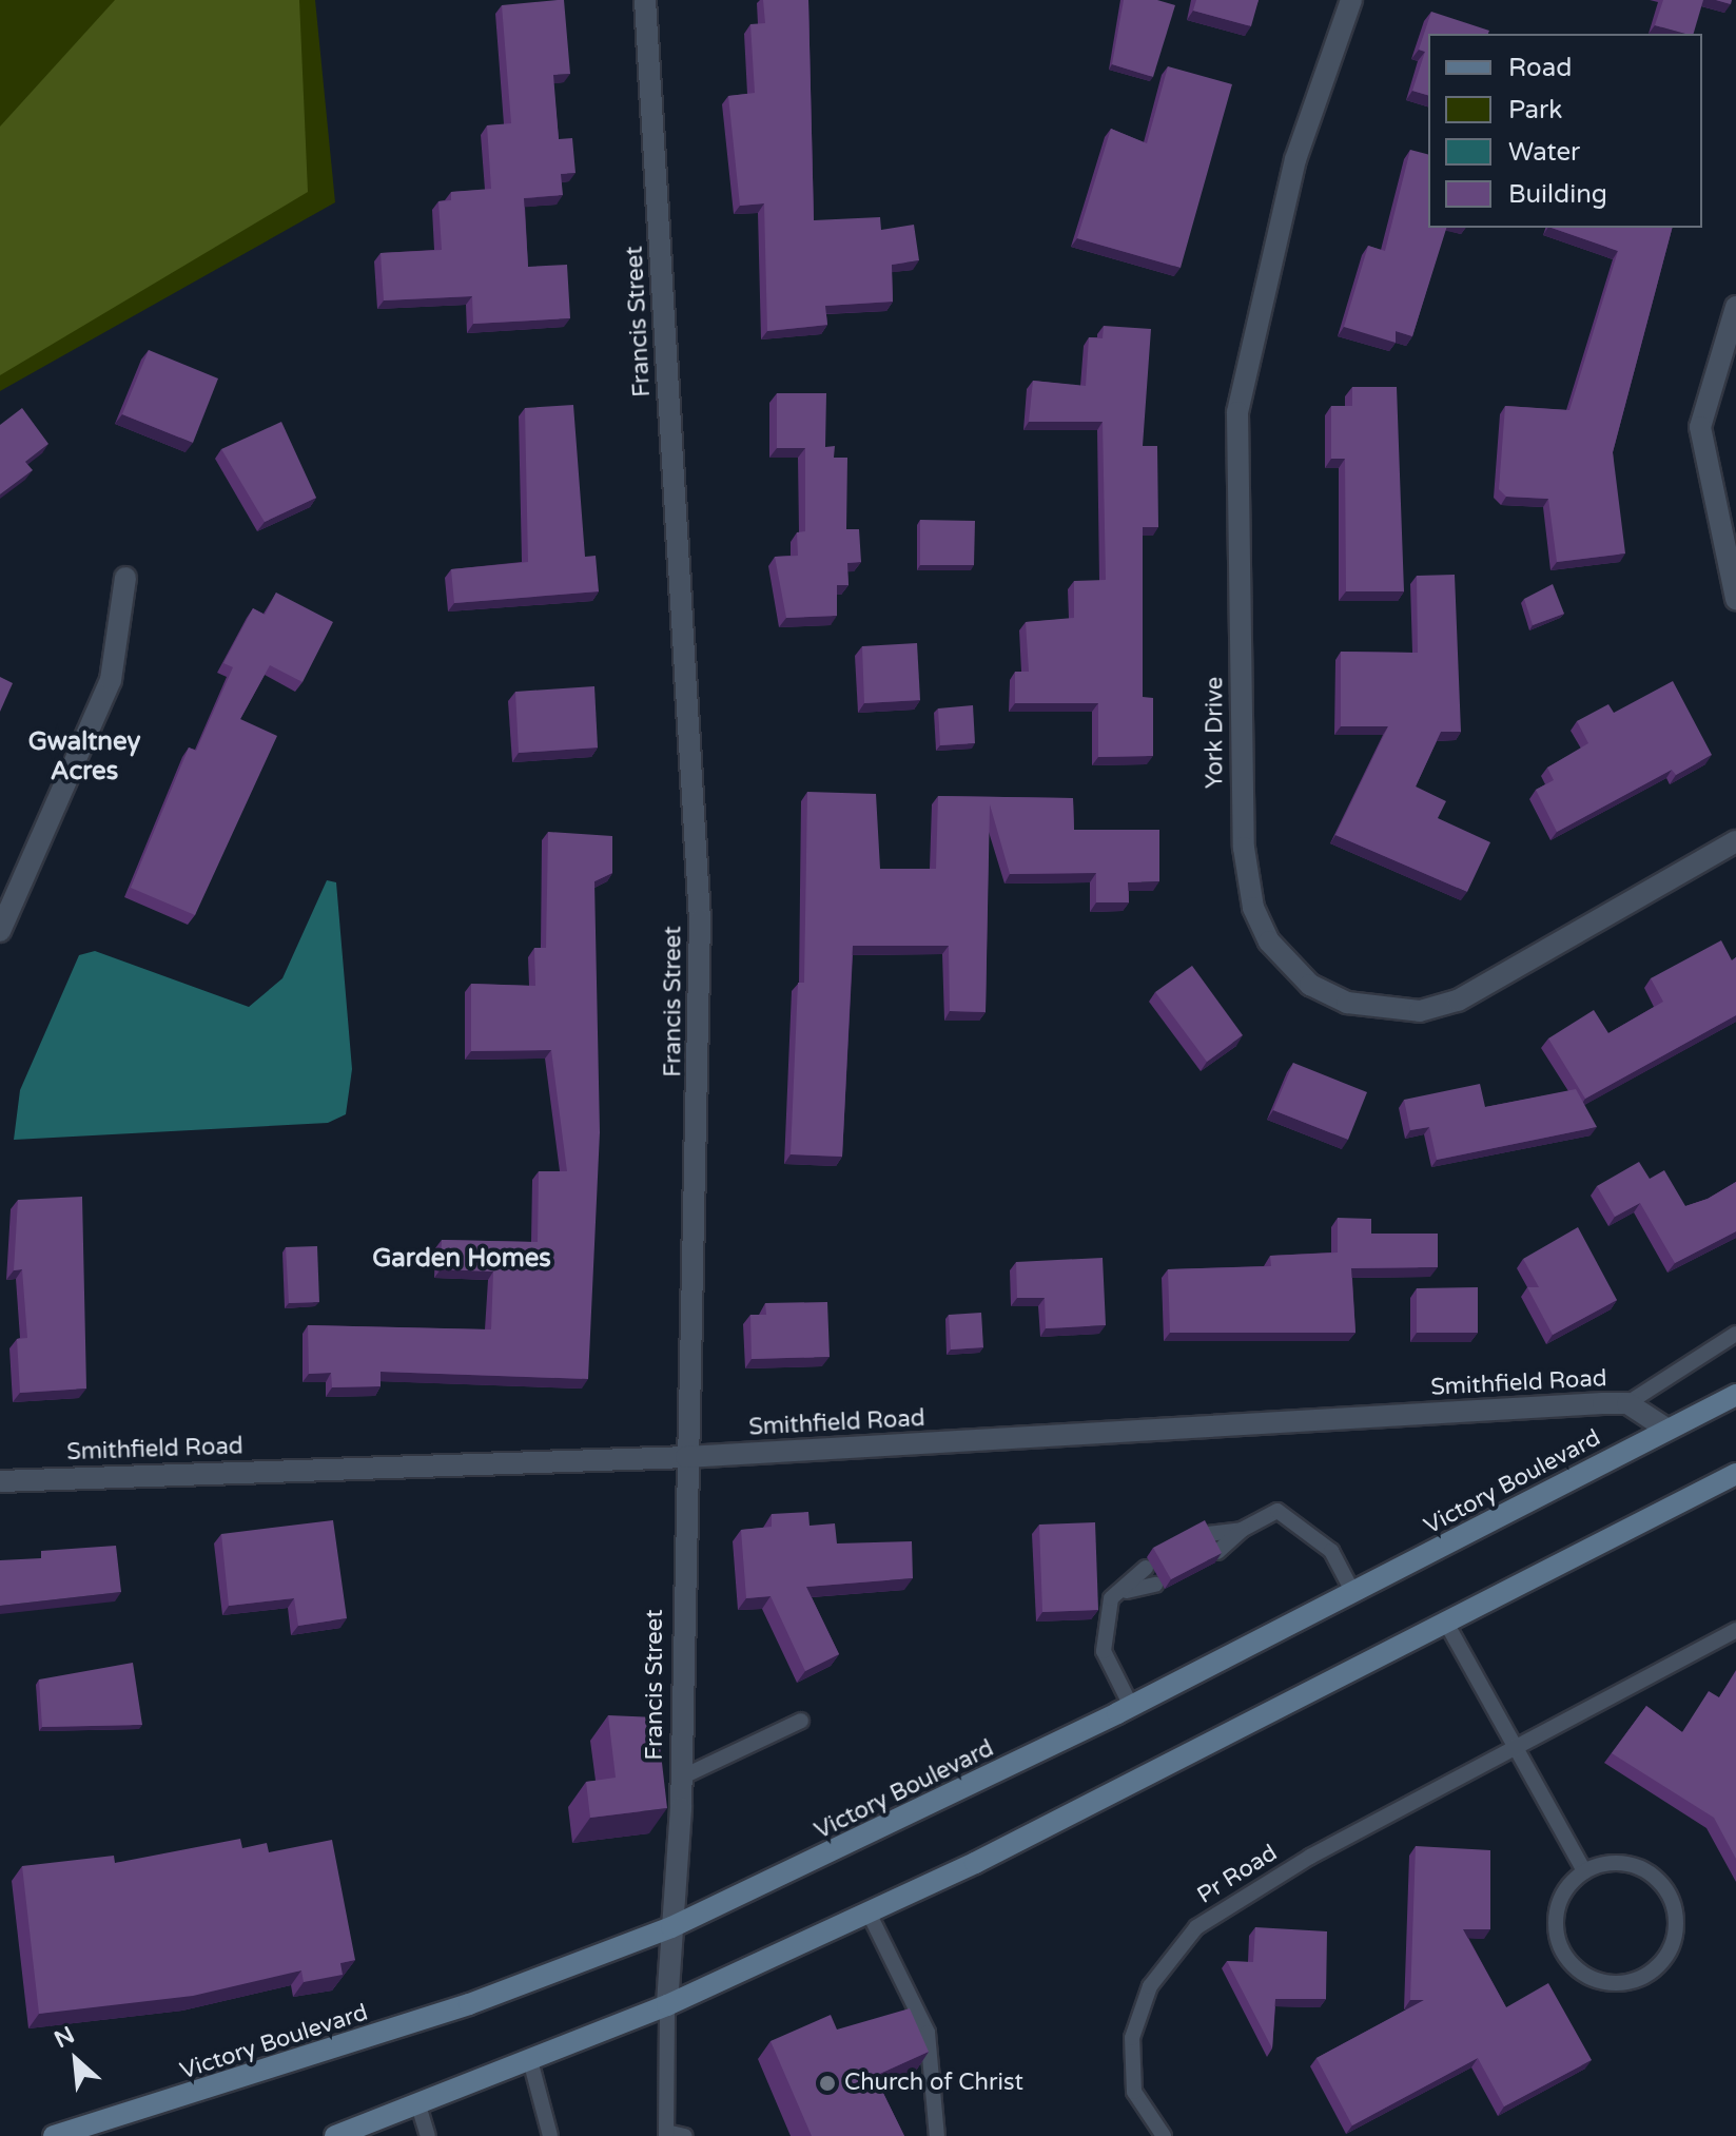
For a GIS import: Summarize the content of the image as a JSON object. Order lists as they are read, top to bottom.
{
  "streets": {
    "main road": ["Victory Boulevard"],
    "street": ["Francis Street", "York Drive", "Smithfield Road"],
    "lane": ["Pr Road"]
  },
  "crossings": [
    ["Francis Street", "Smithfield Road"],
    ["Francis Street", "Victory Boulevard"],
    ["Smithfield Road", "Victory Boulevard"]
  ],
  "districts": ["Gwaltney Acres", "Garden Homes"],
  "places": ["Church of Christ"],
  "legend": [
    "Road",
    "Park",
    "Water",
    "Building"
  ],
  "north": "top left"
}
